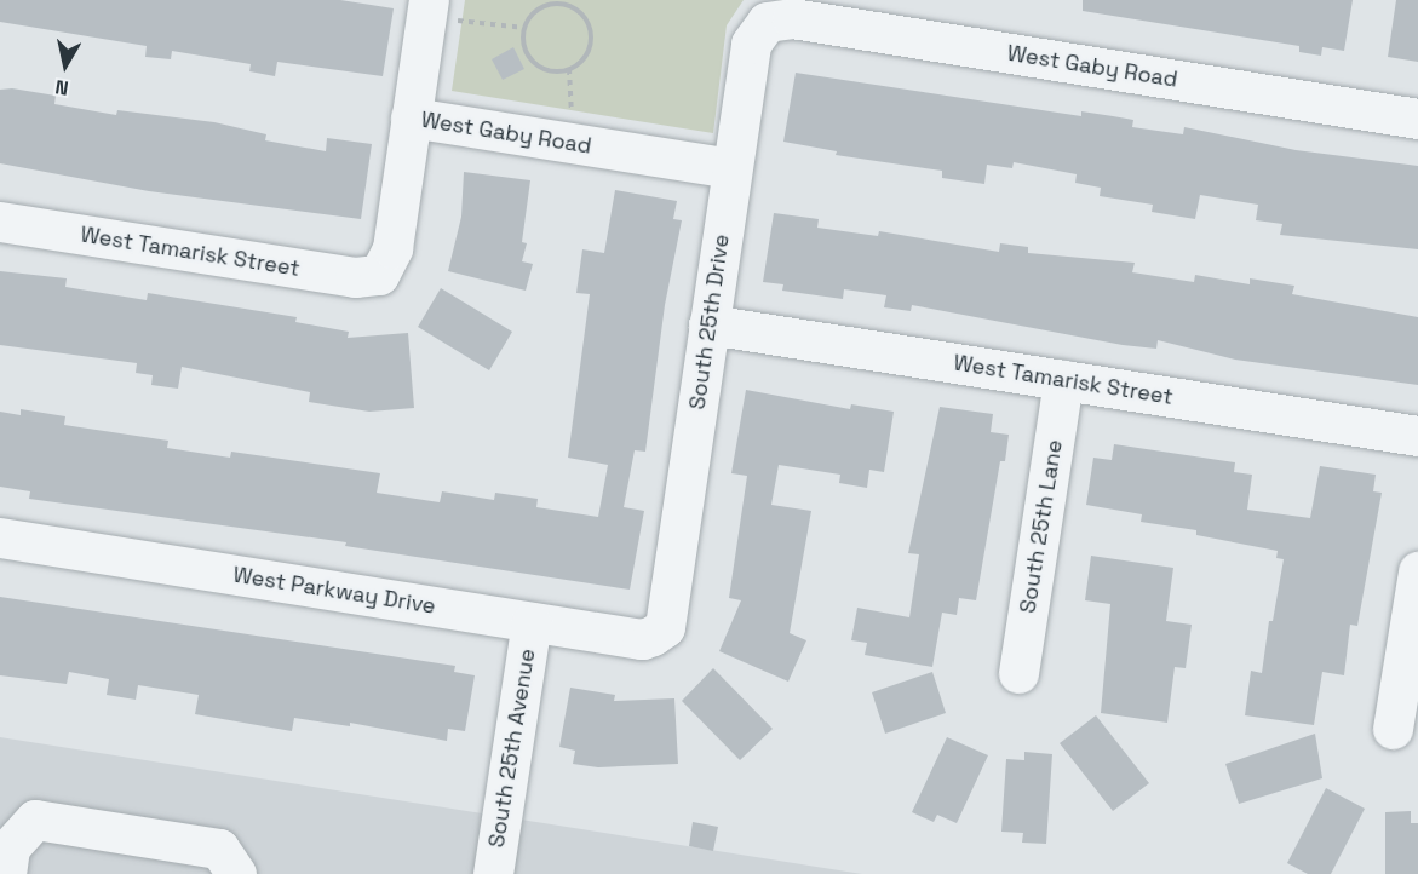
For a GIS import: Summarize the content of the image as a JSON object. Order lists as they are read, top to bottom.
{
  "streets": {
    "street": [
      "West Gaby Road",
      "West Tamarisk Street",
      "South 25th Drive",
      "South 25th Lane",
      "West Parkway Drive",
      "South 25th Avenue"
    ]
  },
  "crossings": [
    ["West Gaby Road", "West Tamarisk Street"],
    ["West Gaby Road", "South 25th Drive"],
    ["West Tamarisk Street", "South 25th Drive"],
    ["West Tamarisk Street", "South 25th Lane"],
    ["South 25th Drive", "West Parkway Drive"],
    ["West Parkway Drive", "South 25th Avenue"]
  ],
  "north": "bottom"
}
